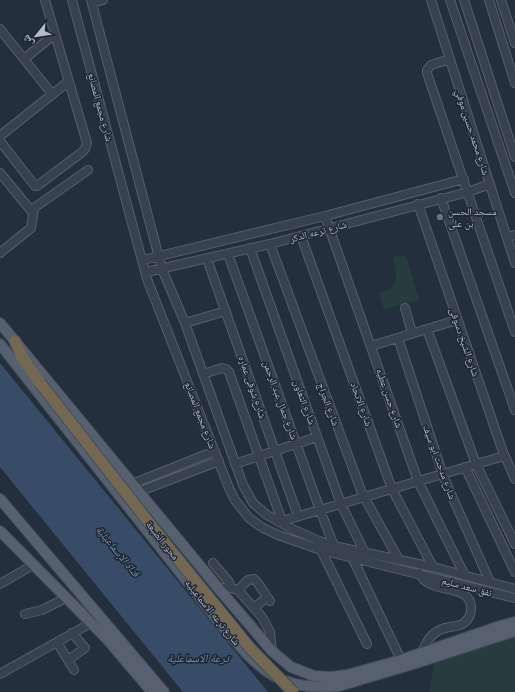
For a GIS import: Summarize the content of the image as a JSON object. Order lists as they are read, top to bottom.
{
  "streets": {
    "highway": ["محور الضبعة"],
    "main road": ["شارع ترعه الاسماعيليه"],
    "street": [
      "شارع مجمع المصانع",
      "شارع محمد حسين موفي",
      "شارع ترعه الدكر",
      "شارع الشيخ دسوقى",
      "شارع شوقى عماره",
      "شارع حسن عطيه",
      "شارع جمال عبد الرحمن",
      "شارع التعاون",
      "شارع الجراج",
      "شارع الاتحاد",
      "شارع مدحت ابو سيف",
      "نفق سعد سليم"
    ]
  },
  "crossings": [
    ["شارع مجمع المصانع", "شارع ترعه الدكر"],
    ["شارع مجمع المصانع", "شارع حسن عطيه"],
    ["شارع مجمع المصانع", "شارع جمال عبد الرحمن"],
    ["شارع مجمع المصانع", "شارع التعاون"],
    ["شارع مجمع المصانع", "شارع الجراج"],
    ["شارع مجمع المصانع", "شارع الاتحاد"],
    ["شارع مجمع المصانع", "شارع مدحت ابو سيف"],
    ["شارع مجمع المصانع", "نفق سعد سليم"],
    ["شارع مجمع المصانع", "شارع ترعه الاسماعيليه"],
    ["شارع محمد حسين موفي", "شارع ترعه الدكر"],
    ["شارع ترعه الدكر", "شارع الشيخ دسوقى"],
    ["شارع ترعه الدكر", "شارع شوقى عماره"],
    ["شارع ترعه الدكر", "شارع حسن عطيه"],
    ["شارع ترعه الدكر", "شارع جمال عبد الرحمن"],
    ["شارع ترعه الدكر", "شارع التعاون"],
    ["شارع ترعه الدكر", "شارع الجراج"],
    ["شارع ترعه الدكر", "شارع الاتحاد"],
    ["محور الضبعة", "شارع ترعه الاسماعيليه"]
  ],
  "water": ["قناة الإسماعيلية", "ترعة الاسماعلية"],
  "places": ["مسجد الحسن بن على"],
  "north": "bottom left"
}
